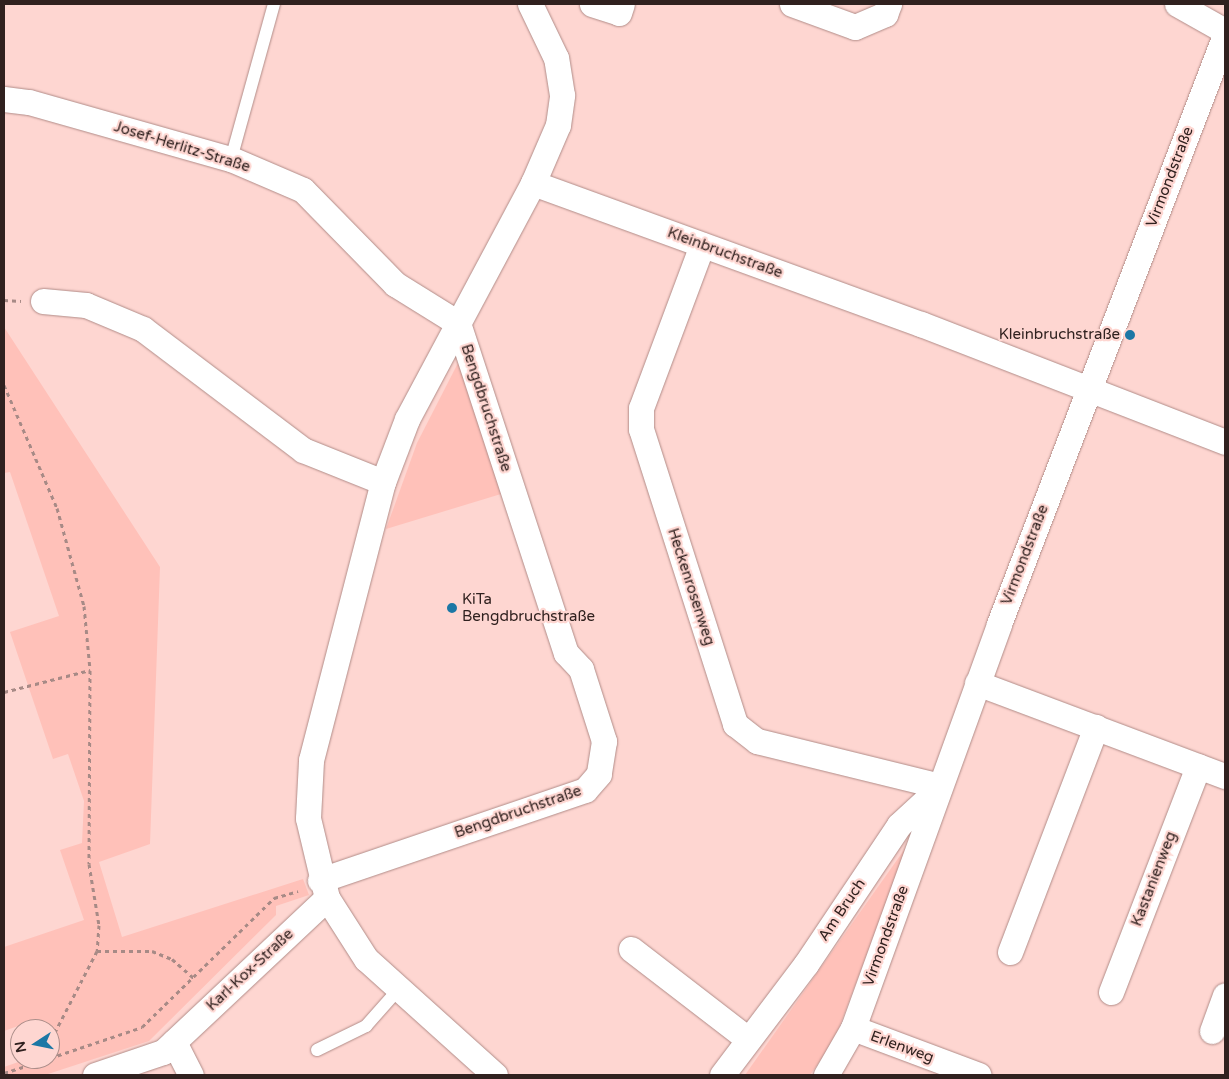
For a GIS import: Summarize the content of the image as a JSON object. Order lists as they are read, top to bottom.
{
  "streets": {
    "street": [
      "Josef-Herlitz-Straße",
      "Virmondstraße",
      "Kleinbruchstraße",
      "Bengdbruchstraße",
      "Heckenrosenweg",
      "Kastanienweg",
      "Am Bruch",
      "Karl-Kox-Straße",
      "Erlenweg"
    ]
  },
  "crossings": [
    ["Josef-Herlitz-Straße", "Bengdbruchstraße"],
    ["Virmondstraße", "Kleinbruchstraße"],
    ["Virmondstraße", "Heckenrosenweg"],
    ["Virmondstraße", "Am Bruch"],
    ["Virmondstraße", "Erlenweg"],
    ["Kleinbruchstraße", "Bengdbruchstraße"],
    ["Kleinbruchstraße", "Heckenrosenweg"],
    ["Bengdbruchstraße", "Karl-Kox-Straße"],
    ["Heckenrosenweg", "Am Bruch"]
  ],
  "places": ["Kleinbruchstraße", "KiTa Bengdbruchstraße"],
  "north": "left"
}
